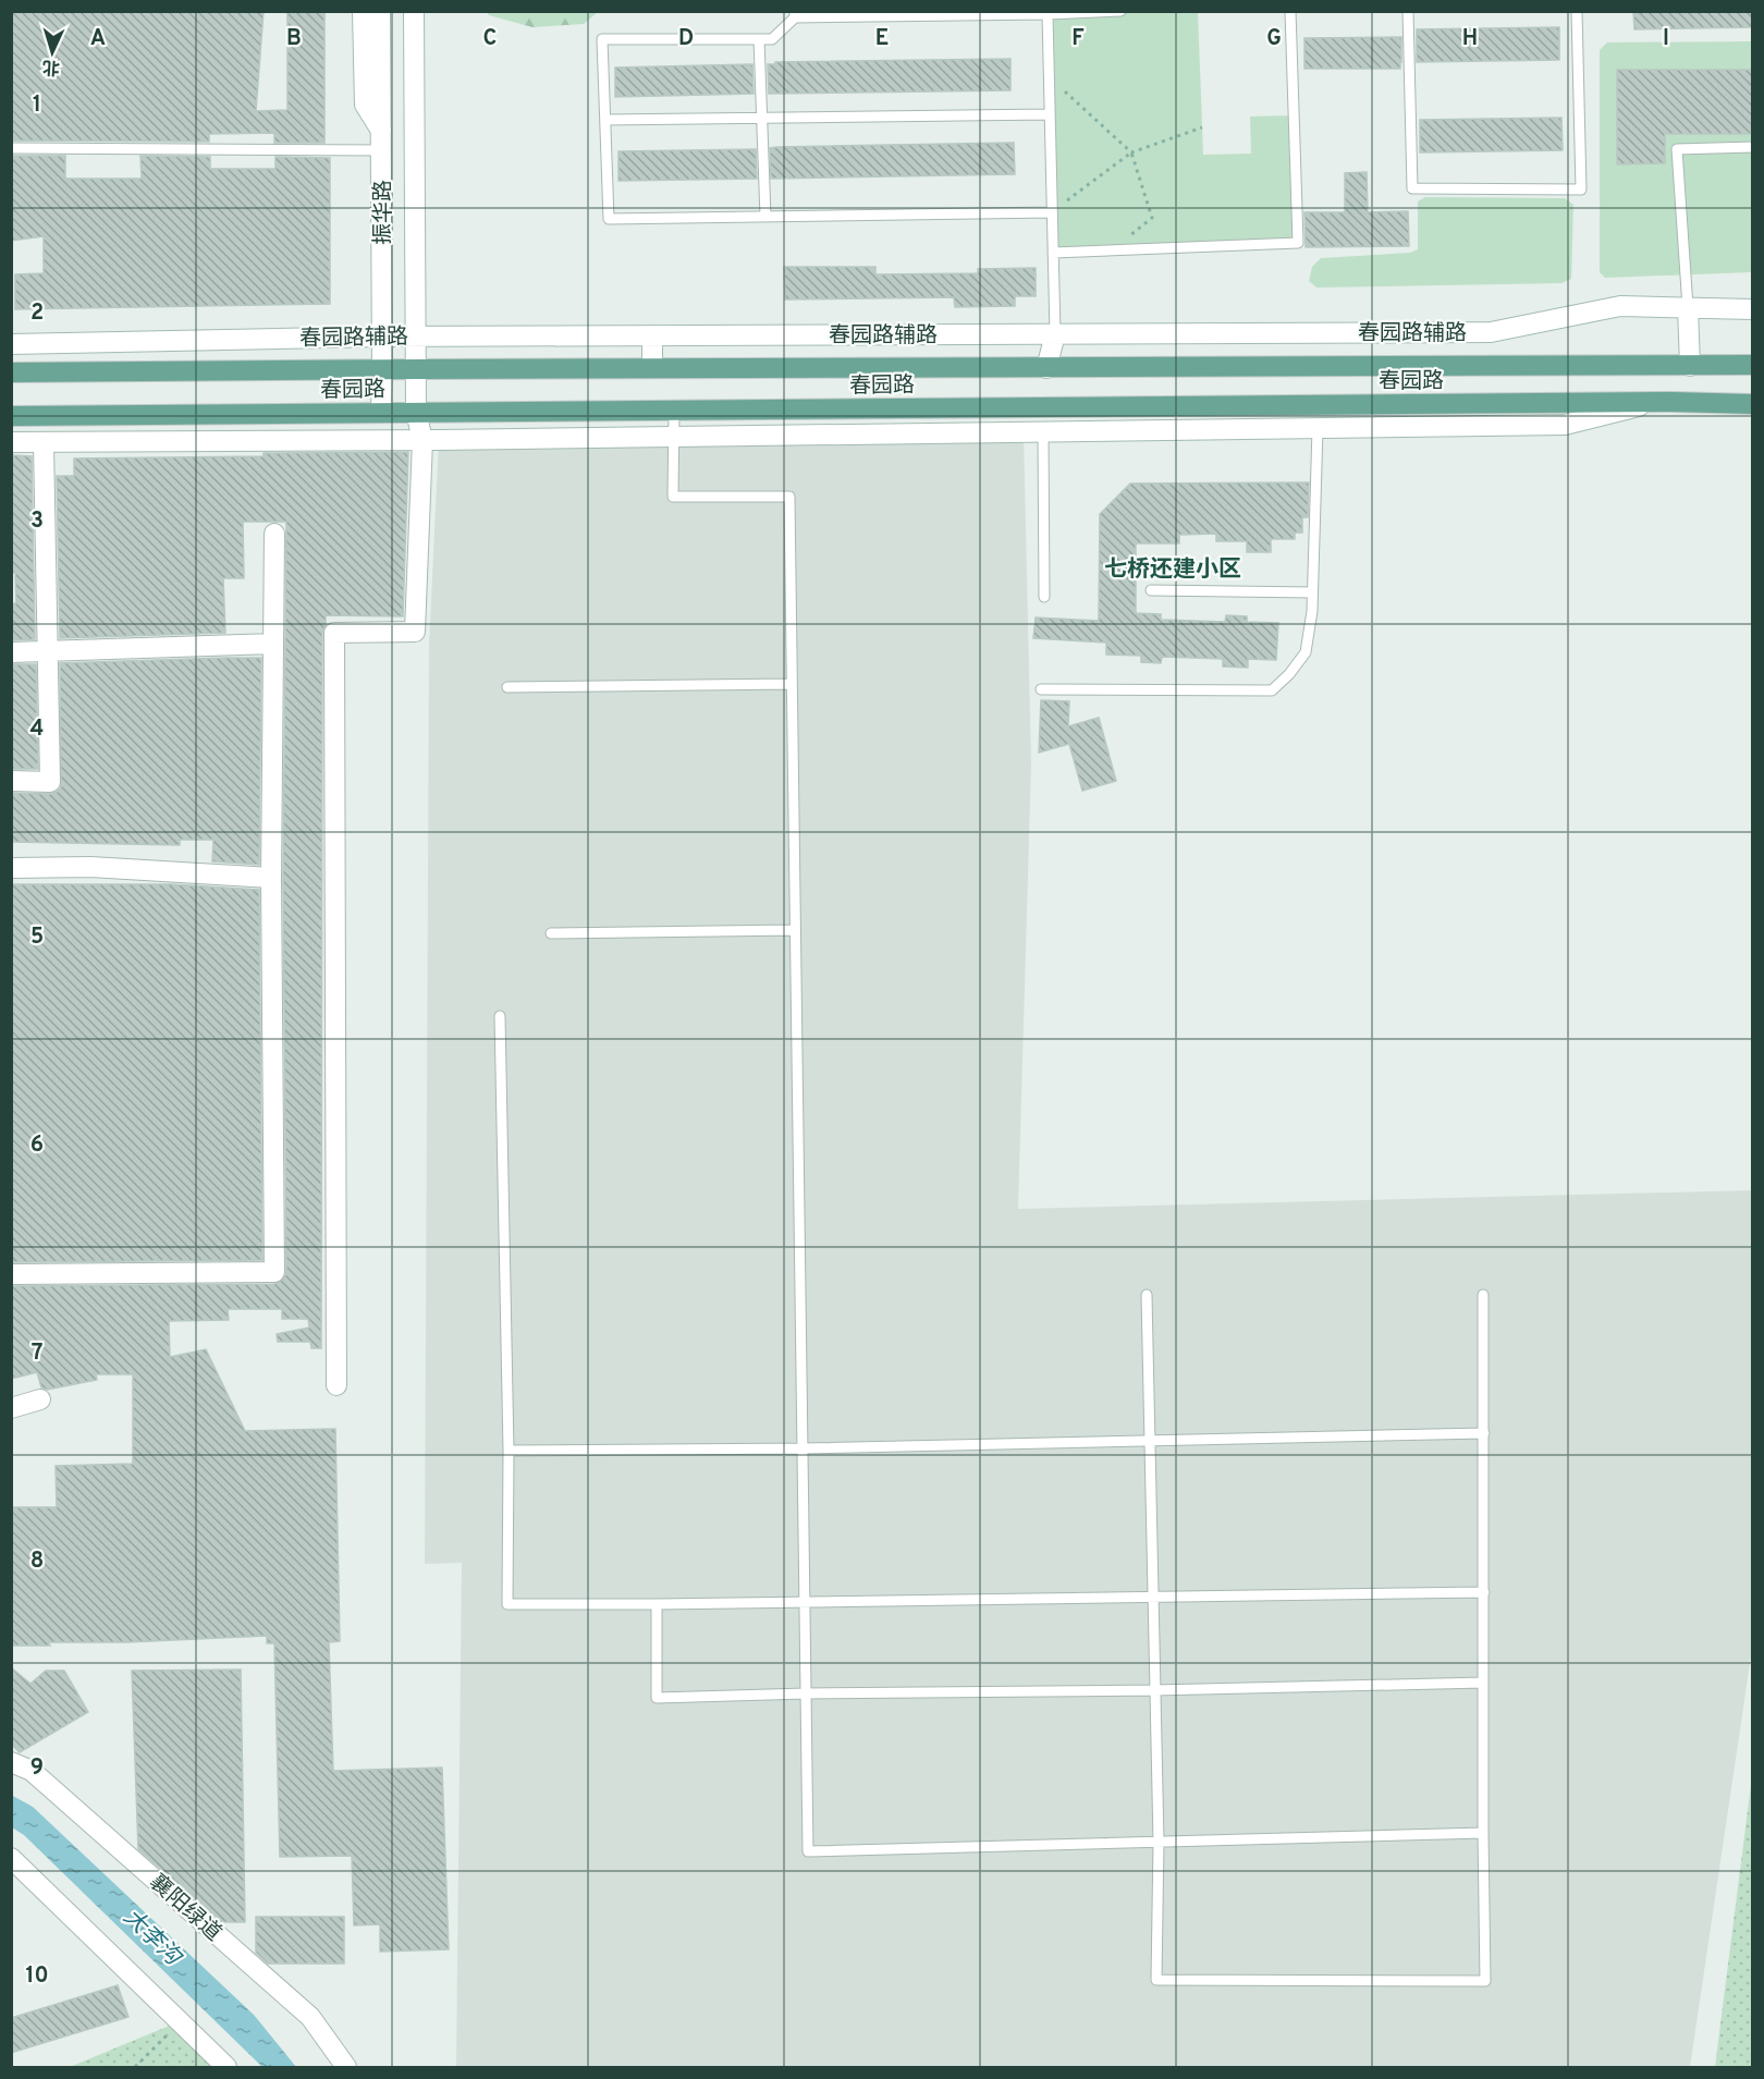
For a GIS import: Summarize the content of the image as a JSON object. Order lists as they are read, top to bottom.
{
  "streets": {
    "main road": ["春园路"],
    "street": ["振华路", "春园路辅路", "襄阳绿道"]
  },
  "crossings": [
    ["振华路", "春园路辅路"],
    ["振华路", "春园路"]
  ],
  "districts": ["七桥还建小区"],
  "water": ["大李沟"],
  "north": "bottom",
  "grid": {
    "columns": [
      "A",
      "B",
      "C",
      "D",
      "E",
      "F",
      "G",
      "H",
      "I"
    ],
    "rows": [
      "1",
      "2",
      "3",
      "4",
      "5",
      "6",
      "7",
      "8",
      "9",
      "10"
    ]
  }
}
